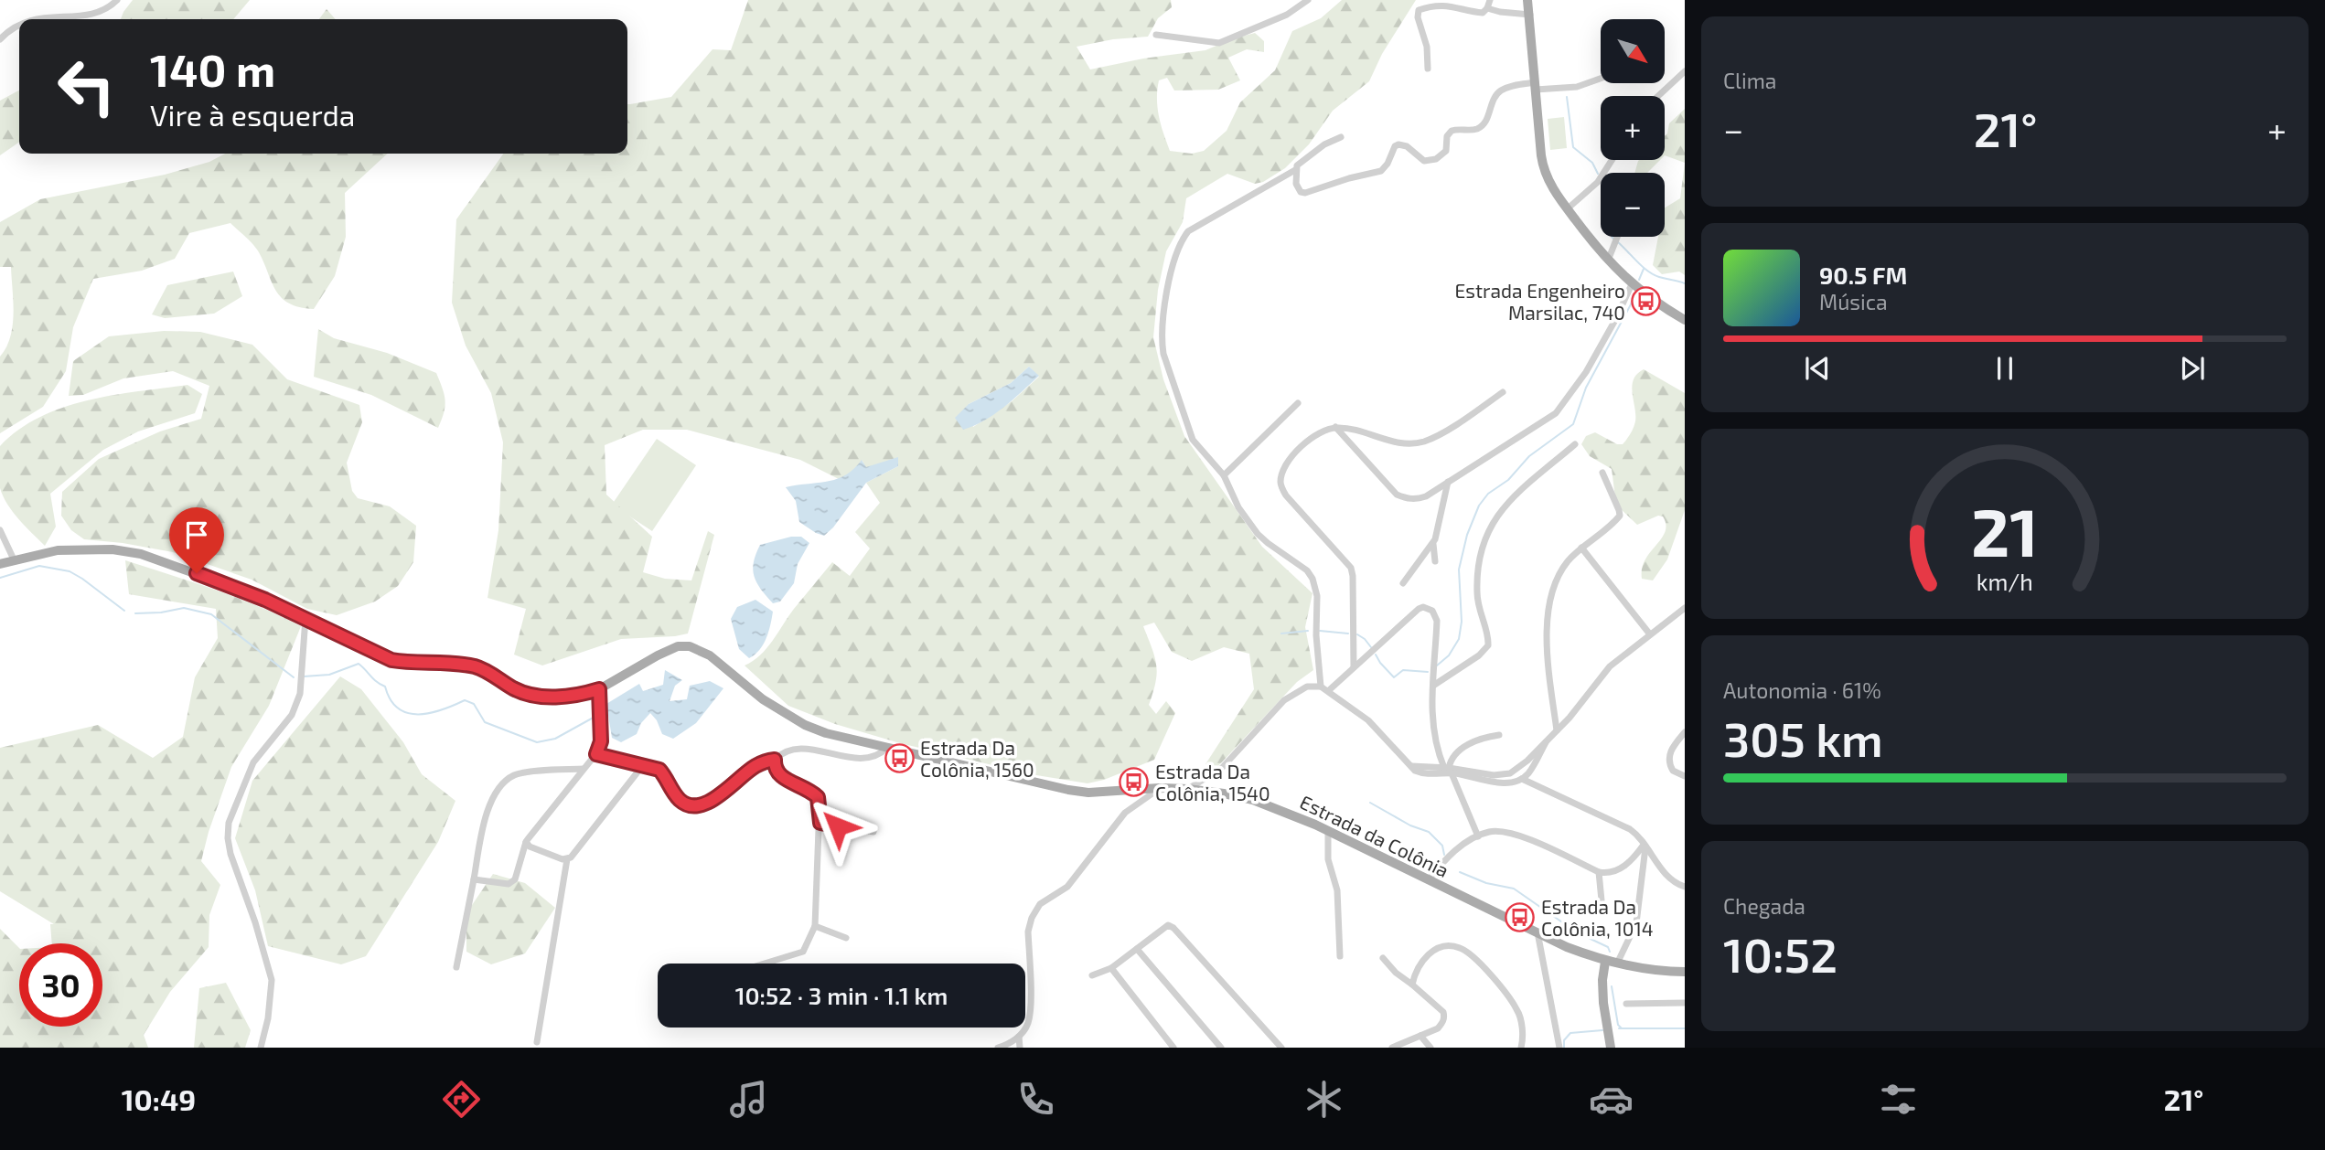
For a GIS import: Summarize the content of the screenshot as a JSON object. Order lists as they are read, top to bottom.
{
  "streets": {
    "main road": ["Estrada da Colônia"]
  },
  "places": {
    "bus stop": [
      "Estrada Engenheiro Marsilac, 740",
      "Estrada Da Colônia, 1560",
      "Estrada Da Colônia, 1540",
      "Estrada Da Colônia, 1014"
    ]
  },
  "north": "bottom right",
  "page": {
    "tile": [
      "Clima",
      ["Autonomia · 61%", "305 km"],
      ["Chegada", "10:52"]
    ],
    "map_buttons": ["+", "−"],
    "turn": ["140 m", "Vire à esquerda"],
    "heat": ["−", "21°", "+"],
    "song": ["90.5 FM", "Música"],
    "limit": "30",
    "trip": "10:52 · 3 min · 1.1 km",
    "tabs": ["10:49", "21°"],
    "gauge": ["21", "km/h"]
  }
}
